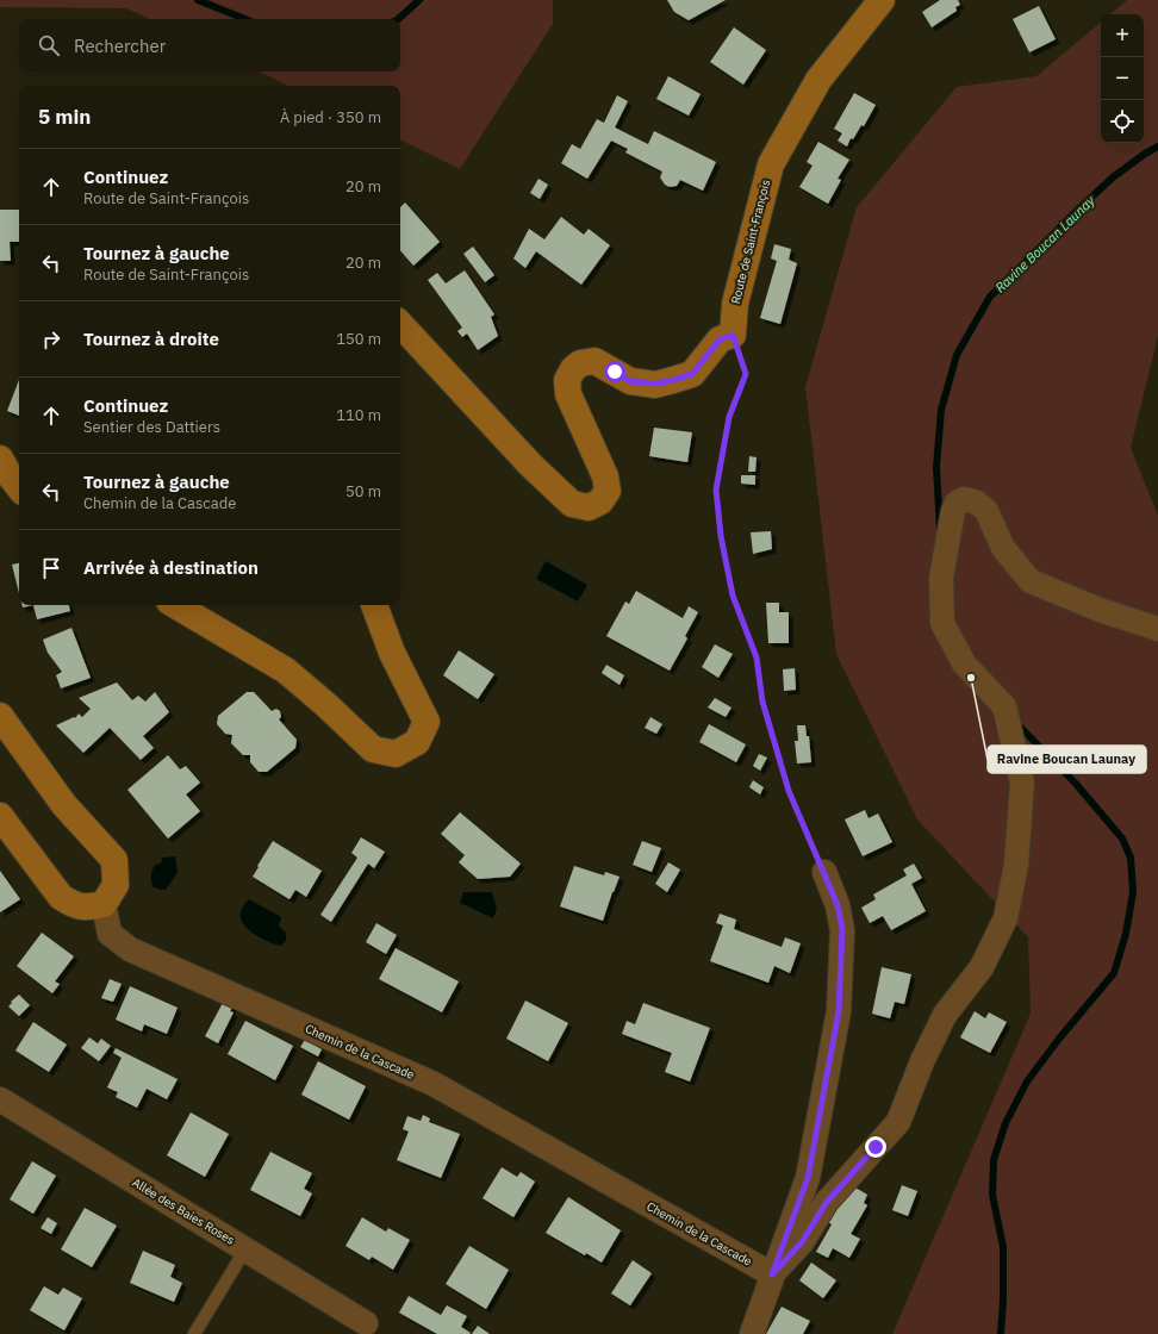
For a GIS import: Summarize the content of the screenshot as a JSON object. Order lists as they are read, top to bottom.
{
  "streets": {
    "main road": ["Route de Saint-François"],
    "street": ["Chemin de la Cascade", "Allée des Baies Roses"]
  },
  "water": ["Ravine Boucan Launay"],
  "places": ["Ravine Boucan Launay"],
  "page": {
    "map_buttons": ["+", "−"],
    "search": "Rechercher",
    "heading": ["5 min", "À pied · 350 m"],
    "list": [
      ["Continuez", "Route de Saint-François", "20 m"],
      ["Tournez à gauche", "Route de Saint-François", "20 m"],
      ["Tournez à droite", "150 m"],
      ["Continuez", "Sentier des Dattiers", "110 m"],
      ["Tournez à gauche", "Chemin de la Cascade", "50 m"],
      "Arrivée à destination"
    ]
  }
}
